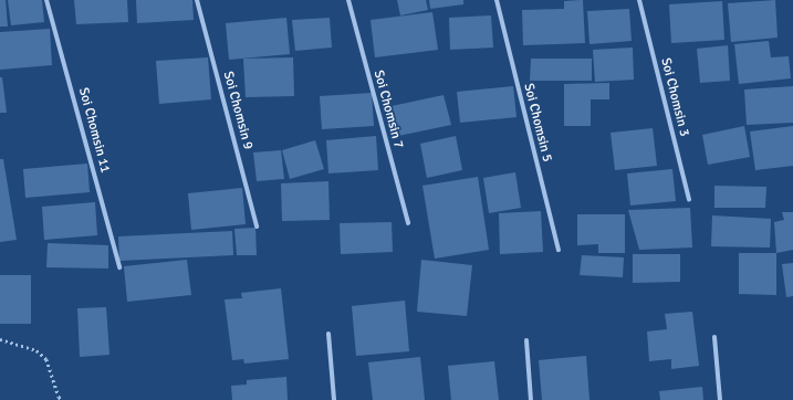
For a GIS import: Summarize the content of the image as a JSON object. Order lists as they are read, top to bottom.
{
  "streets": {
    "street": [
      "Soi Chomsin 3",
      "Soi Chomsin 7",
      "Soi Chomsin 9",
      "Soi Chomsin 5",
      "Soi Chomsin 11"
    ]
  }
}
